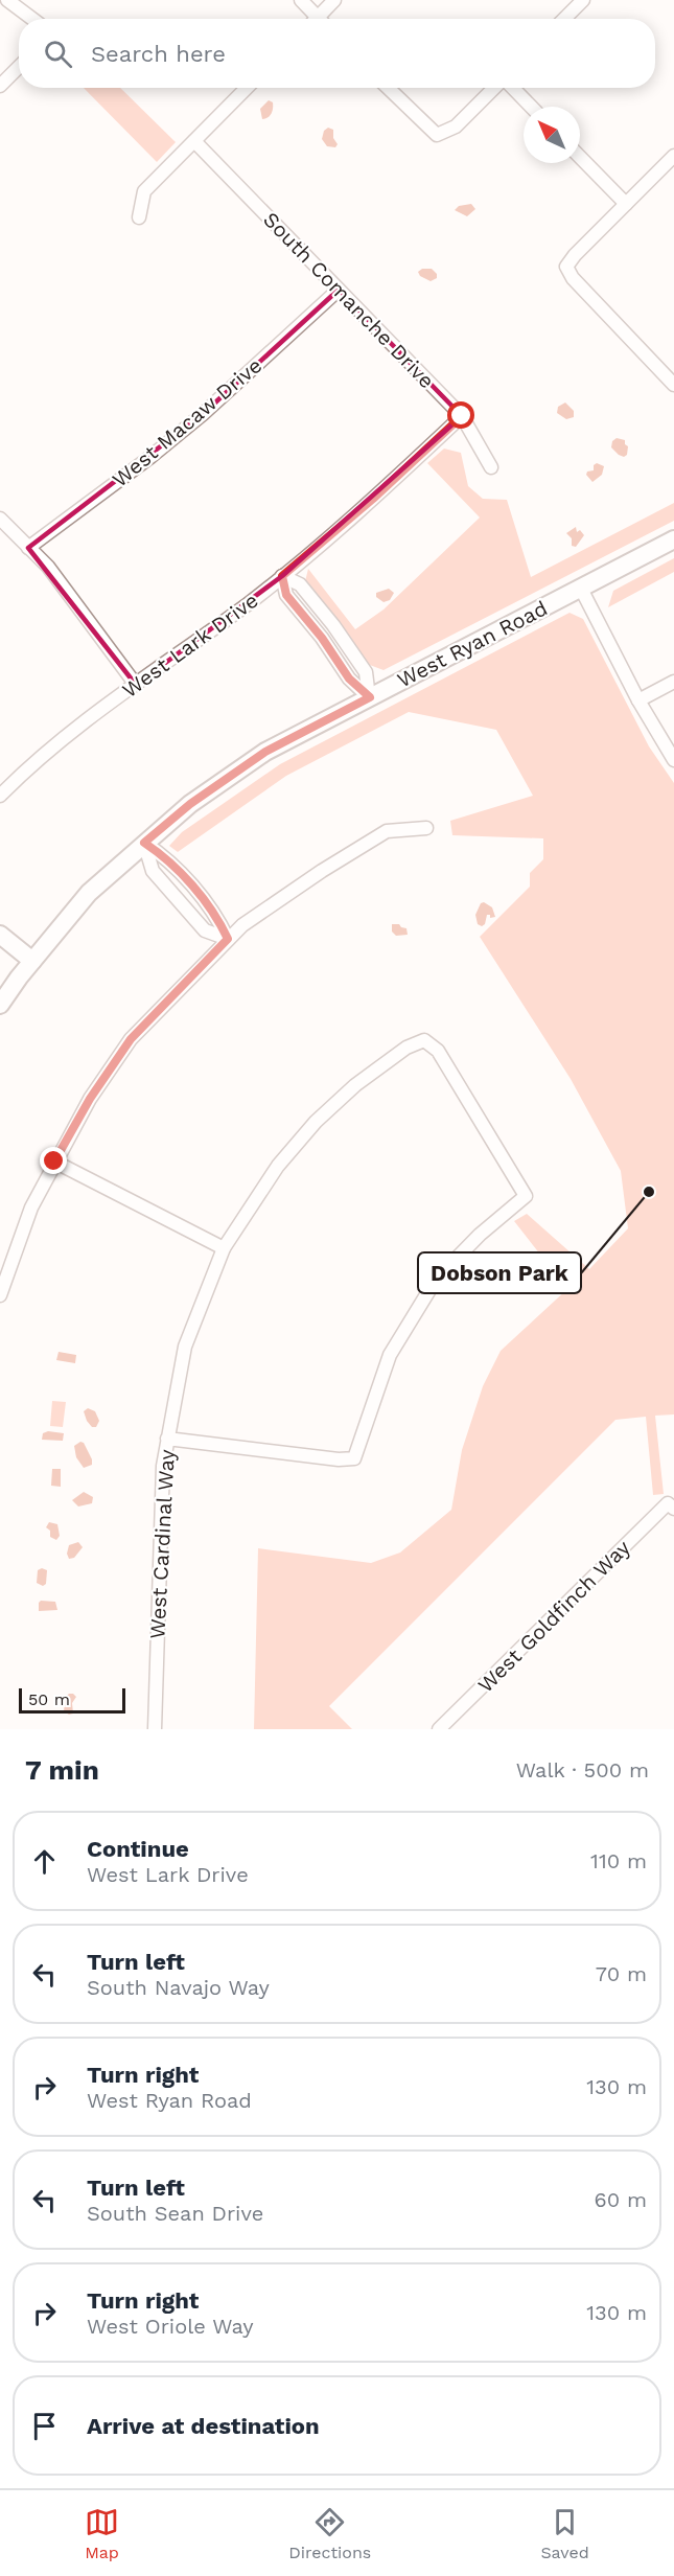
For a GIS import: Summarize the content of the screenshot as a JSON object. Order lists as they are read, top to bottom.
{
  "streets": {
    "street": [
      "South Comanche Drive",
      "West Macaw Drive",
      "West Ryan Road",
      "West Lark Drive",
      "West Cardinal Way",
      "West Goldfinch Way"
    ]
  },
  "crossings": [
    ["South Comanche Drive", "West Macaw Drive"],
    ["South Comanche Drive", "West Lark Drive"]
  ],
  "places": ["Dobson Park"],
  "scale_bar": "50 m",
  "north": "top left",
  "page": {
    "search": "Search here",
    "scale": "50 m",
    "heading": ["7 min", "Walk · 500 m"],
    "list": [
      ["Continue", "West Lark Drive", "110 m"],
      ["Turn left", "South Navajo Way", "70 m"],
      ["Turn right", "West Ryan Road", "130 m"],
      ["Turn left", "South Sean Drive", "60 m"],
      ["Turn right", "West Oriole Way", "130 m"],
      "Arrive at destination"
    ],
    "nav": ["Map", "Directions", "Saved"]
  }
}
